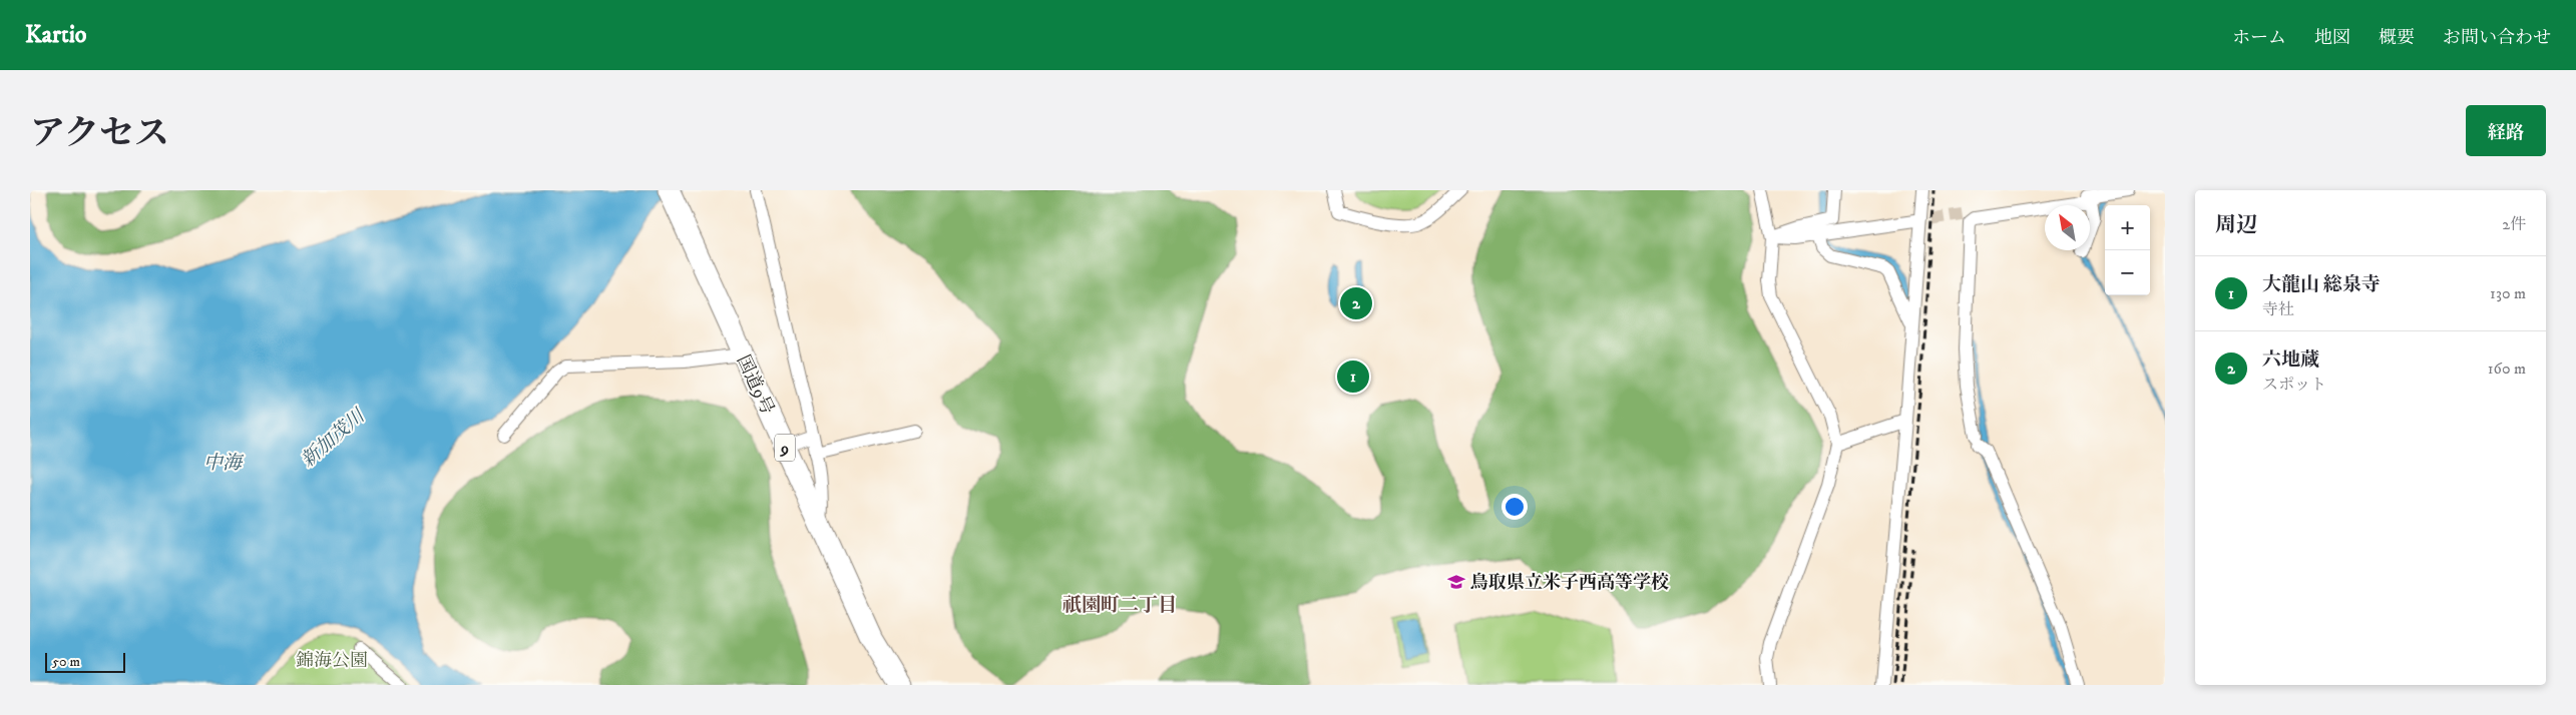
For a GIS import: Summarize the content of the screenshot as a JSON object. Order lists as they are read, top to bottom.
{
  "streets": {
    "highway": ["国道9号", "9"]
  },
  "districts": ["祇園町二丁目"],
  "water": ["新加茂川", "中海"],
  "parks": ["錦海公園"],
  "places": {
    "school or university": ["鳥取県立米子西高等学校"]
  },
  "scale_bar": "50 m",
  "north": "top left",
  "page": {
    "header": "Kartio",
    "nav": [
      "ホーム",
      "地図",
      "概要",
      "お問い合わせ"
    ],
    "title": "アクセス",
    "buttons": "経路",
    "heading": ["周辺", "2件"],
    "map_buttons": ["+", "−"],
    "list": [
      {
        "mark": "1",
        "name": "大龍山 総泉寺",
        "note": "寺社",
        "value": "130 m"
      },
      {
        "mark": "2",
        "name": "六地蔵",
        "note": "スポット",
        "value": "160 m"
      }
    ],
    "pins": ["2", "1"],
    "scale": "50 m"
  }
}
